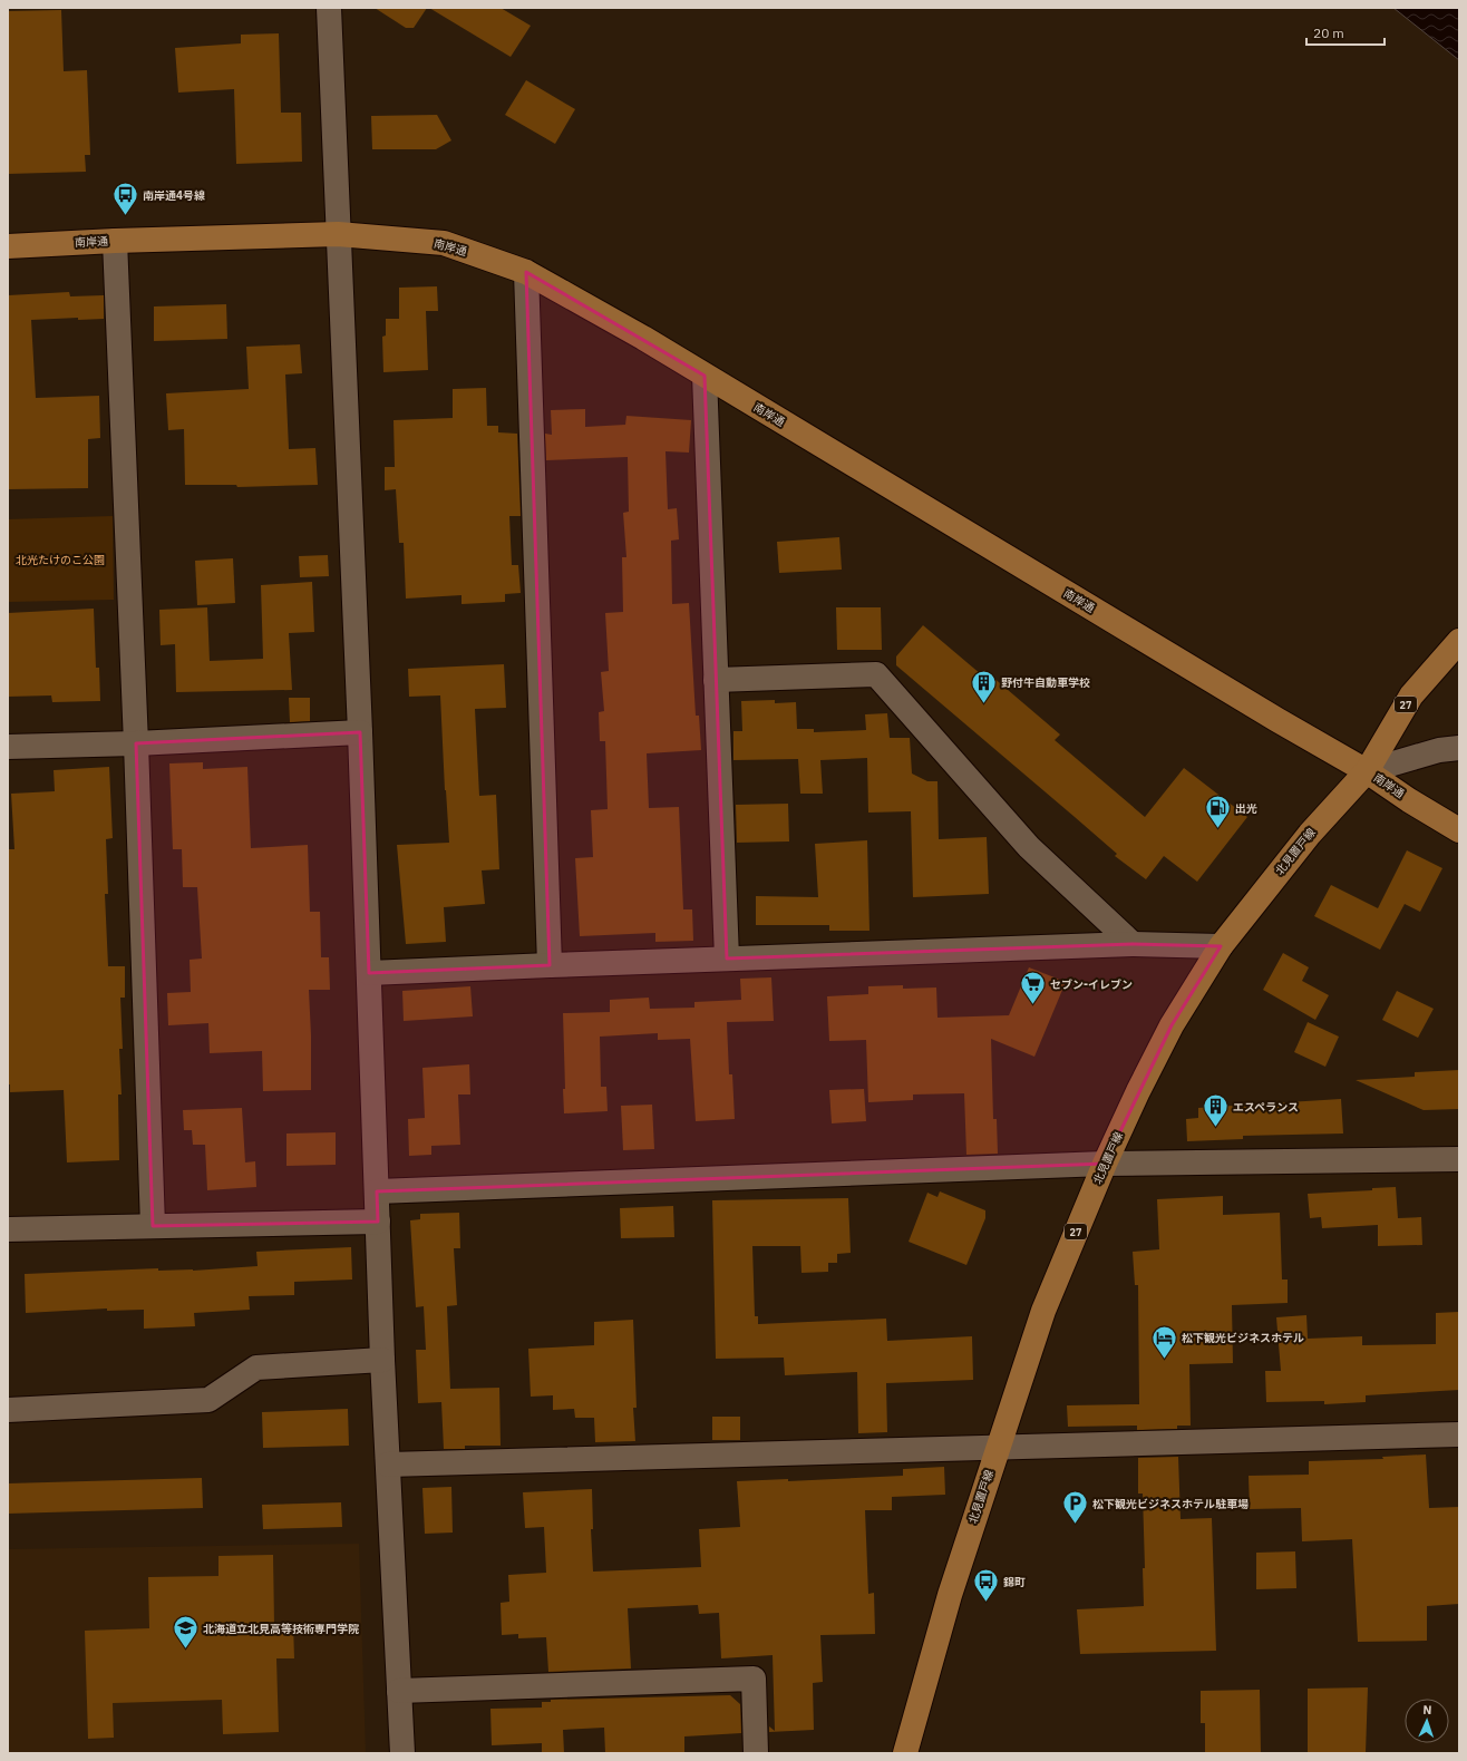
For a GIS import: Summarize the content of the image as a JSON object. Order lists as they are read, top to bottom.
{
  "streets": {
    "main road": ["南岸通", "27", "北見置戸線"]
  },
  "crossings": [
    ["南岸通", "北見置戸線"]
  ],
  "parks": ["北光たけのこ公園"],
  "places": {
    "bus stop": ["南岸通4号線", "錦町"],
    "building": ["野付牛自動車学校", "エスペランス"],
    "fuel station": ["出光"],
    "supermarket": ["セブン-イレブン"],
    "hotel": ["松下観光ビジネスホテル"],
    "parking": ["松下観光ビジネスホテル駐車場"],
    "school or university": ["北海道立北見高等技術専門学院"]
  },
  "scale_bar": "20 m",
  "north": "top"
}
